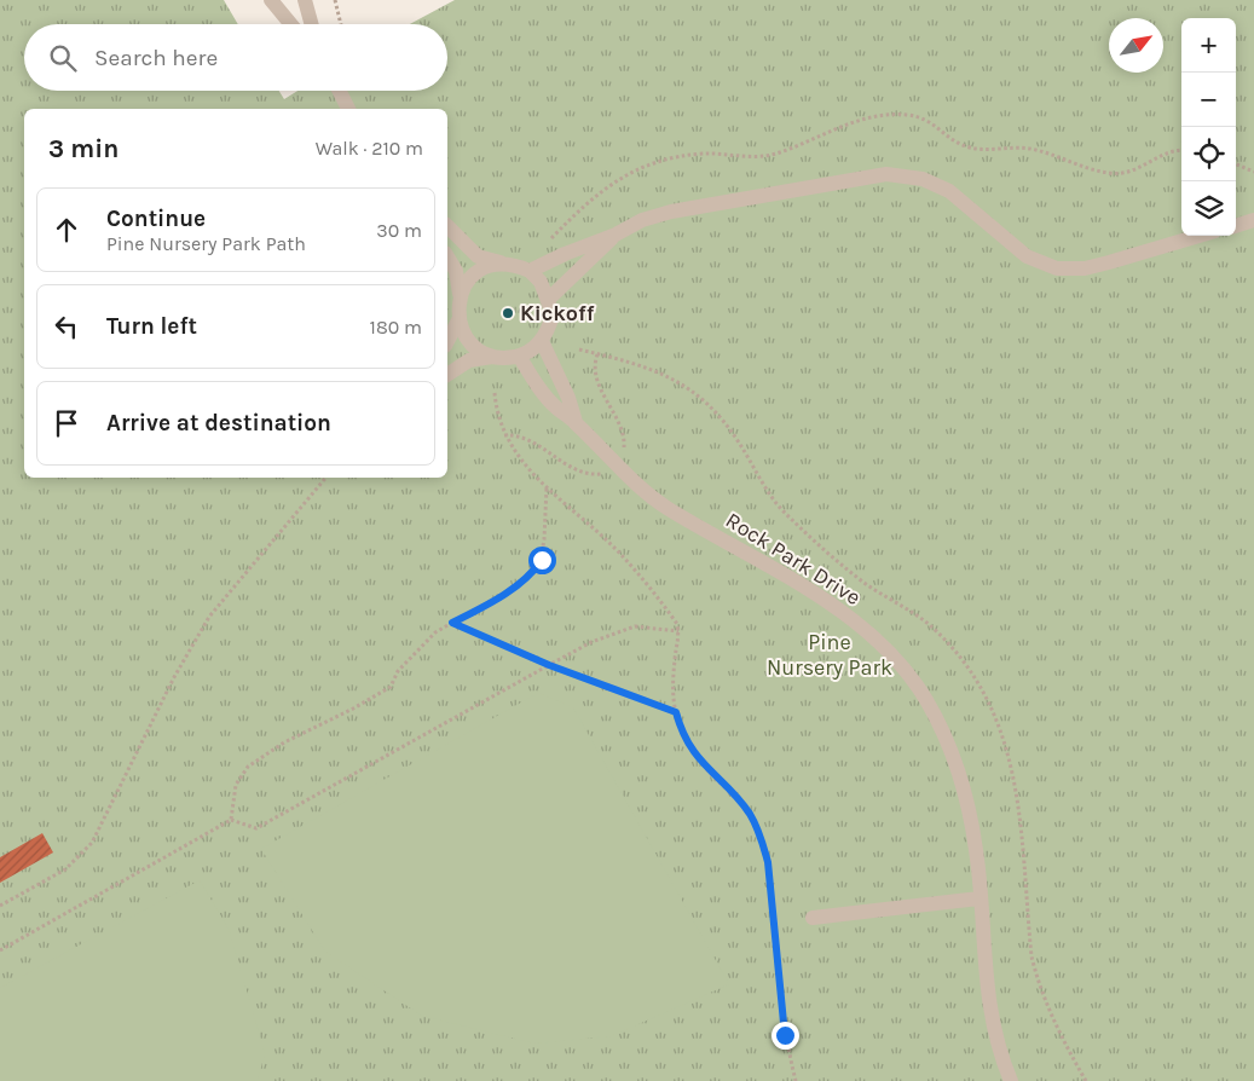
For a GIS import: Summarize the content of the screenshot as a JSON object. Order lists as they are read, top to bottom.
{
  "streets": {
    "street": ["Rock Park Drive"]
  },
  "parks": ["Pine Nursery Park"],
  "places": ["Kickoff"],
  "north": "top right",
  "page": {
    "map_buttons": ["+", "−"],
    "search": "Search here",
    "heading": ["3 min", "Walk · 210 m"],
    "list": [
      ["Continue", "Pine Nursery Park Path", "30 m"],
      ["Turn left", "180 m"],
      "Arrive at destination"
    ]
  }
}
